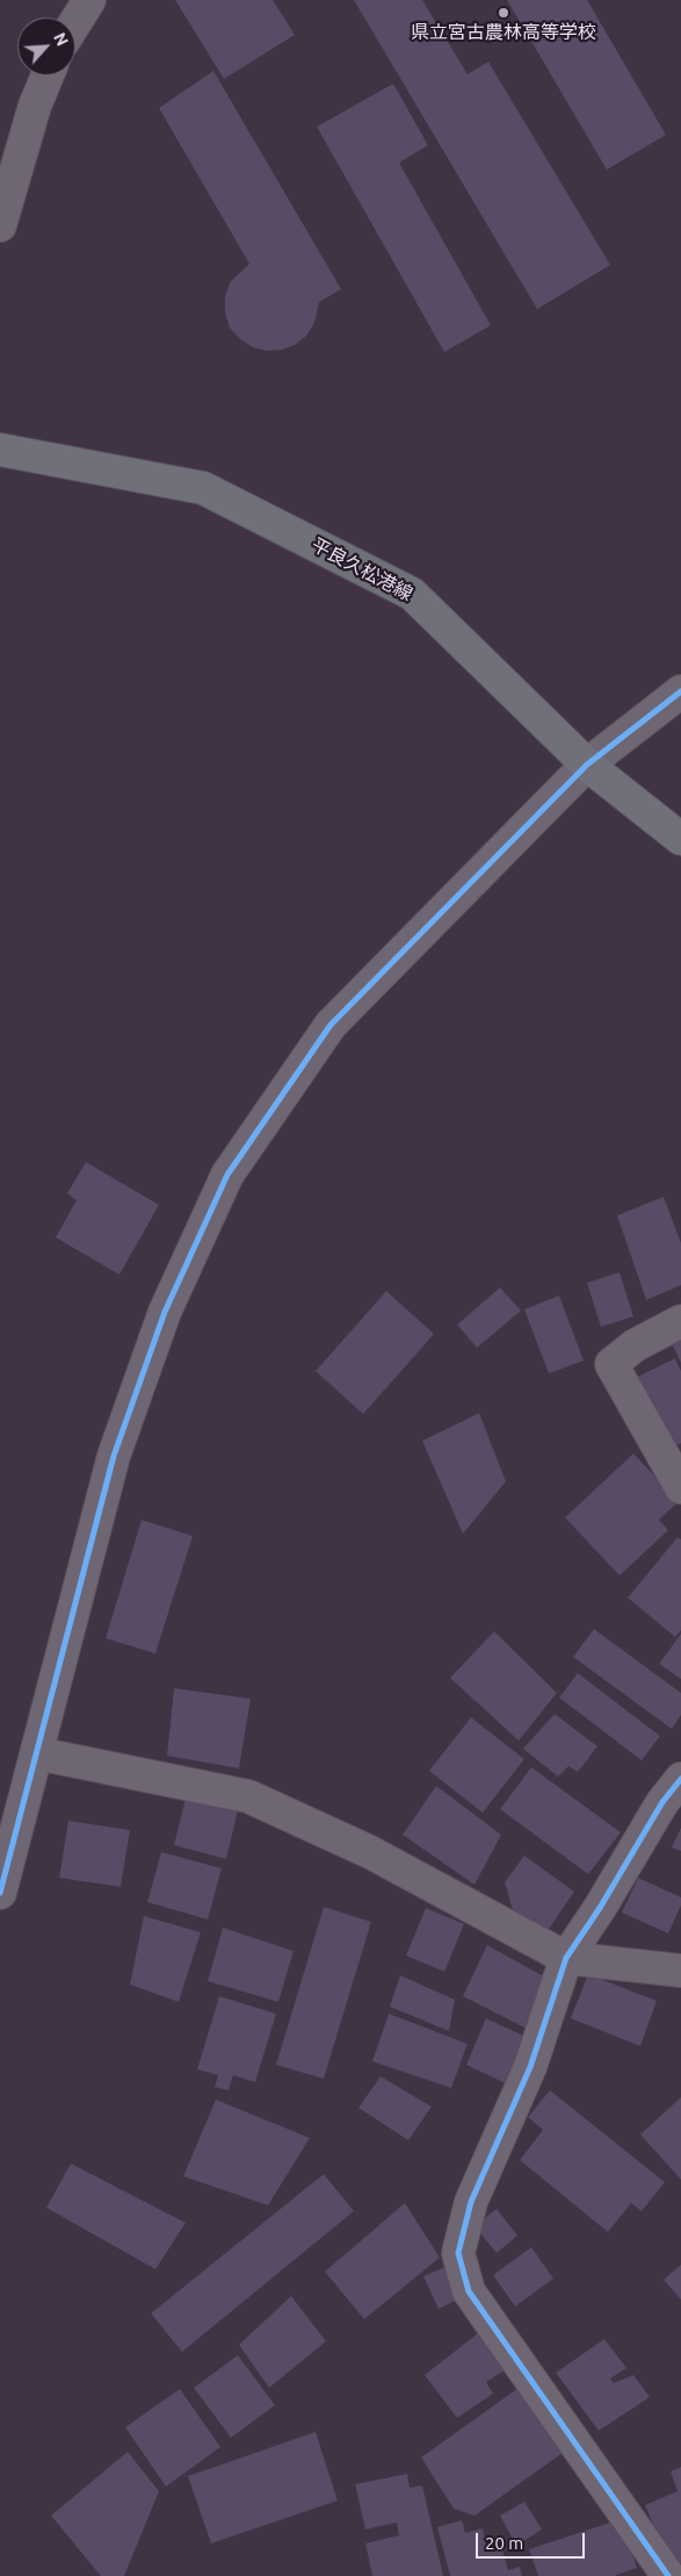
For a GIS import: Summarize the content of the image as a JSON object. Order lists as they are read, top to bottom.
{
  "streets": {
    "main road": ["平良久松港線"]
  },
  "places": ["県立宮古農林高等学校"],
  "scale_bar": "20 m",
  "north": "top right"
}
